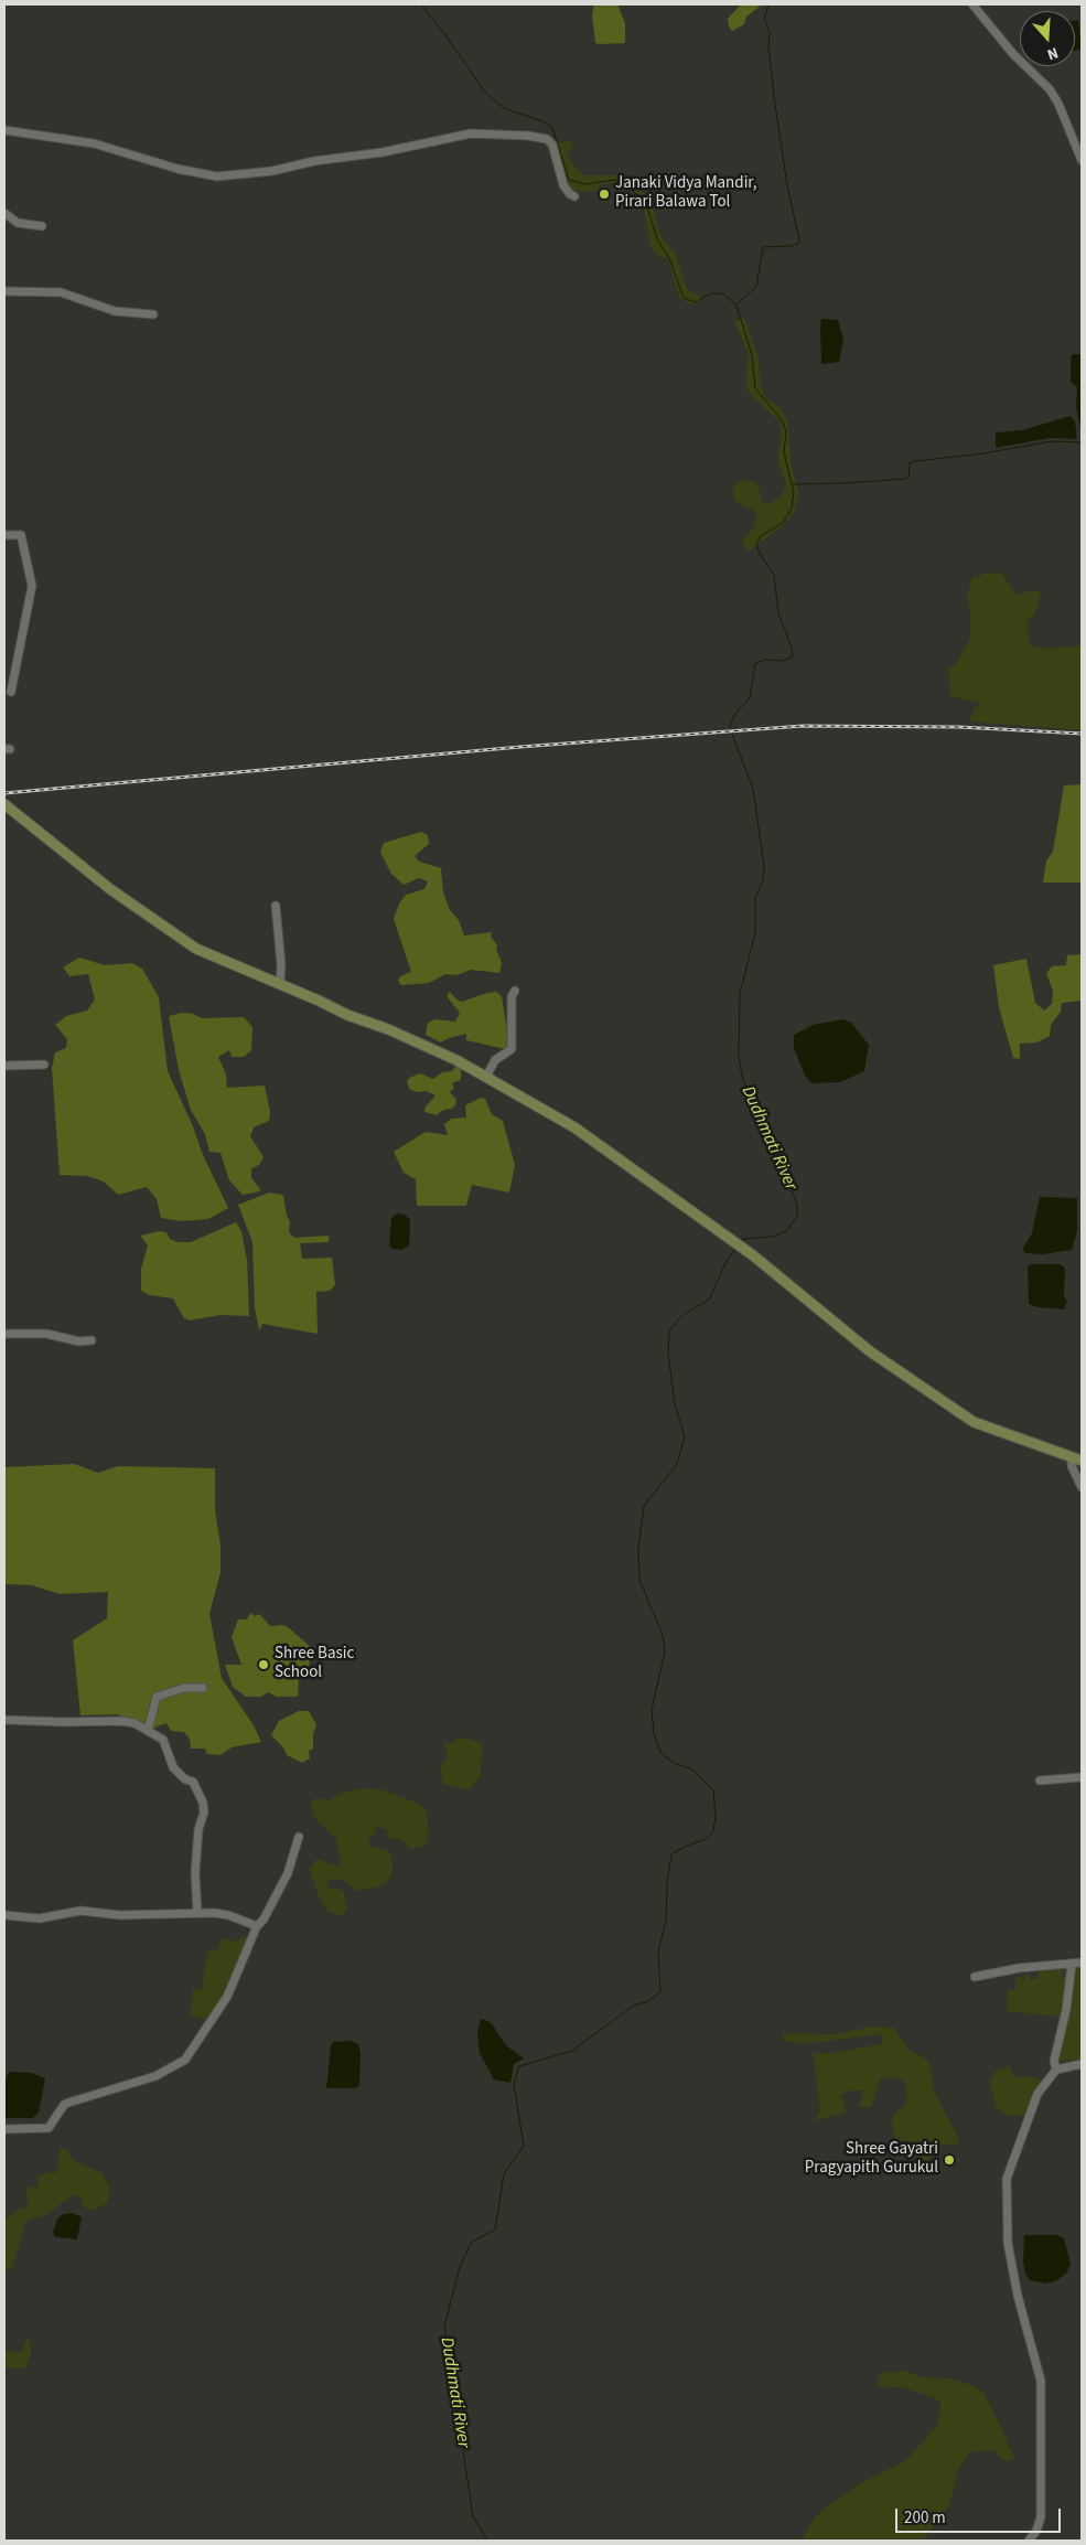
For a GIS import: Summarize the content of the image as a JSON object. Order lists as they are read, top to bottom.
{
  "water": ["Dudhmati River"],
  "places": ["Janaki Vidya Mandir, Pirari Balawa Tol", "Shree Basic School", "Shree Gayatri Pragyapith Gurukul"],
  "scale_bar": "200 m",
  "north": "bottom"
}
